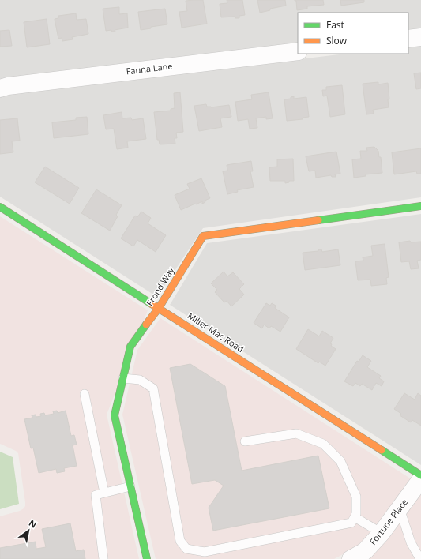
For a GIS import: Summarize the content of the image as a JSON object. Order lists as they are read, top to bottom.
{
  "streets": {
    "street": [
      "Fauna Lane",
      "Frond Way",
      "Miller Mac Road",
      "Fortune Place"
    ]
  },
  "crossings": [
    ["Frond Way", "Miller Mac Road"]
  ],
  "legend": ["Fast", "Slow"],
  "north": "top right"
}
